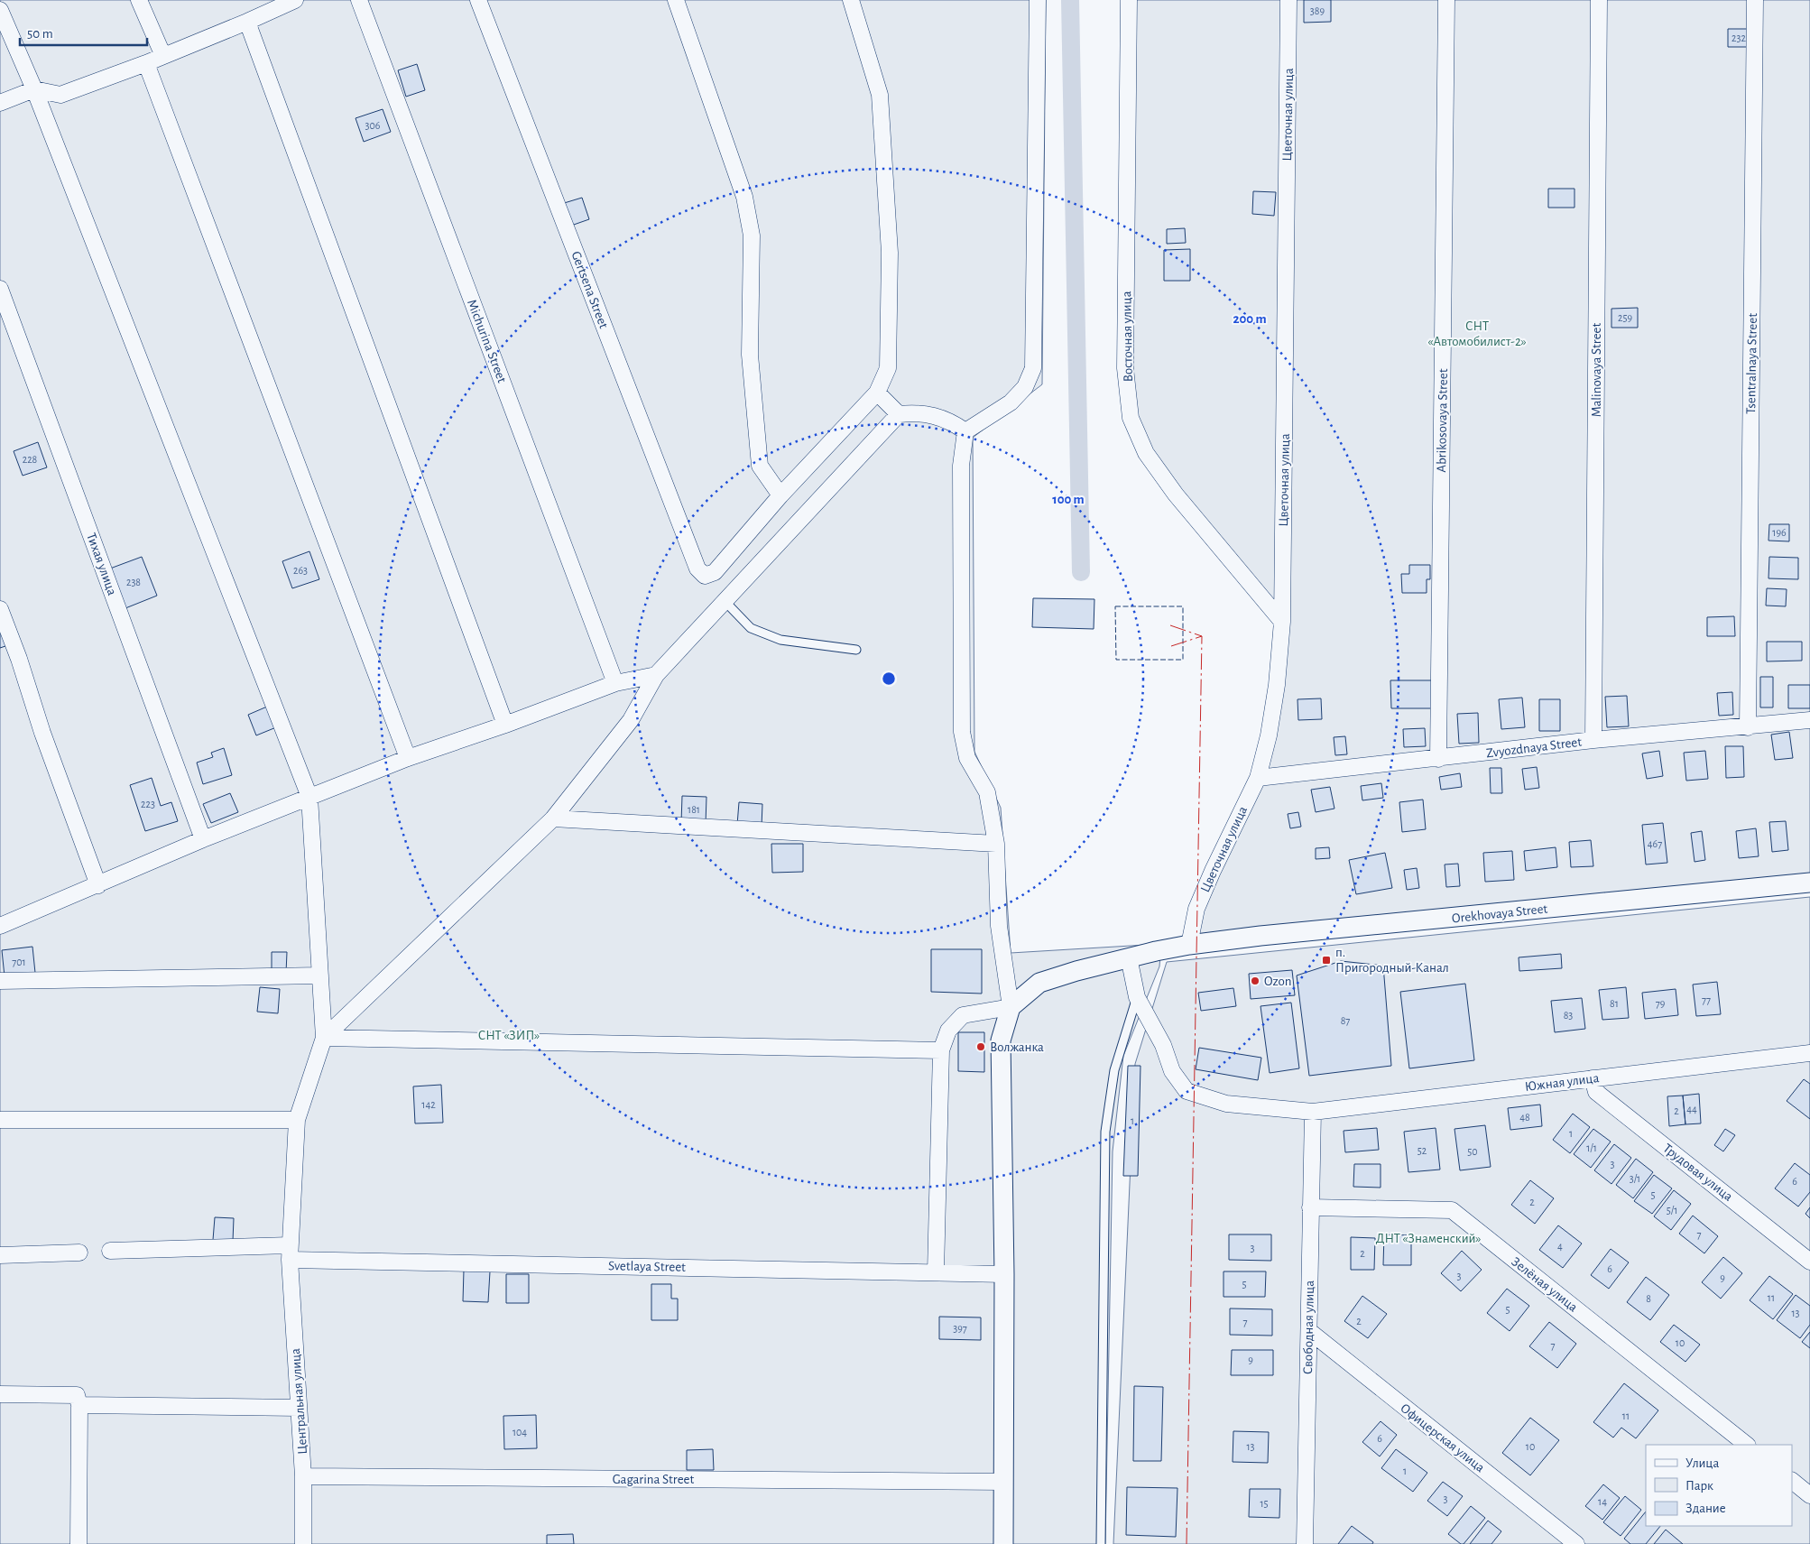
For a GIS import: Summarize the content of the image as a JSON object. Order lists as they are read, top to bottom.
{
  "streets": {
    "street": [
      "Цветочная улица",
      "Gertsena Street",
      "Восточная улица",
      "Michurina Street",
      "Tsentralnaya Street",
      "Malinovaya Street",
      "Abrikosovaya Street",
      "Тихая улица",
      "Zvyozdnaya Street",
      "Orekhovaya Street",
      "Южная улица",
      "Трудовая улица",
      "Svetlaya Street",
      "Зелёная улица",
      "Свободная улица",
      "Центральная улица",
      "Офицерская улица",
      "Gagarina Street"
    ]
  },
  "crossings": [
    ["Цветочная улица", "Восточная улица"],
    ["Цветочная улица", "Zvyozdnaya Street"],
    ["Цветочная улица", "Orekhovaya Street"],
    ["Tsentralnaya Street", "Zvyozdnaya Street"],
    ["Malinovaya Street", "Zvyozdnaya Street"],
    ["Abrikosovaya Street", "Zvyozdnaya Street"],
    ["Orekhovaya Street", "Южная улица"],
    ["Южная улица", "Трудовая улица"],
    ["Южная улица", "Свободная улица"],
    ["Svetlaya Street", "Центральная улица"],
    ["Зелёная улица", "Свободная улица"],
    ["Свободная улица", "Офицерская улица"],
    ["Центральная улица", "Gagarina Street"]
  ],
  "parks": ["СНТ «Автомобилист-2»", "СНТ «ЗИП»", "ДНТ «Знаменский»"],
  "places": {
    "transit": ["п. Пригородный-Канал"],
    "other": ["Ozon", "Волжанка"]
  },
  "house_numbers": [
    "389",
    "232",
    "306",
    "259",
    "228",
    "196",
    "263",
    "238",
    "223",
    "181",
    "467",
    "701",
    "77",
    "81",
    "79",
    "83",
    "87",
    "142",
    "44",
    "2",
    "48",
    "1",
    "1",
    "1/1",
    "52",
    "50",
    "3",
    "3/1",
    "6",
    "5",
    "2",
    "5/1",
    "7",
    "4",
    "3",
    "2",
    "6",
    "3",
    "9",
    "5",
    "11",
    "8",
    "5",
    "13",
    "2",
    "7",
    "397",
    "10",
    "7",
    "9",
    "11",
    "104",
    "6",
    "13",
    "10",
    "1",
    "3",
    "14",
    "15"
  ],
  "legend": ["Улица", "Парк", "Здание"],
  "scale_bar": "50 m",
  "rings": ["200 m", "100 m"]
}
